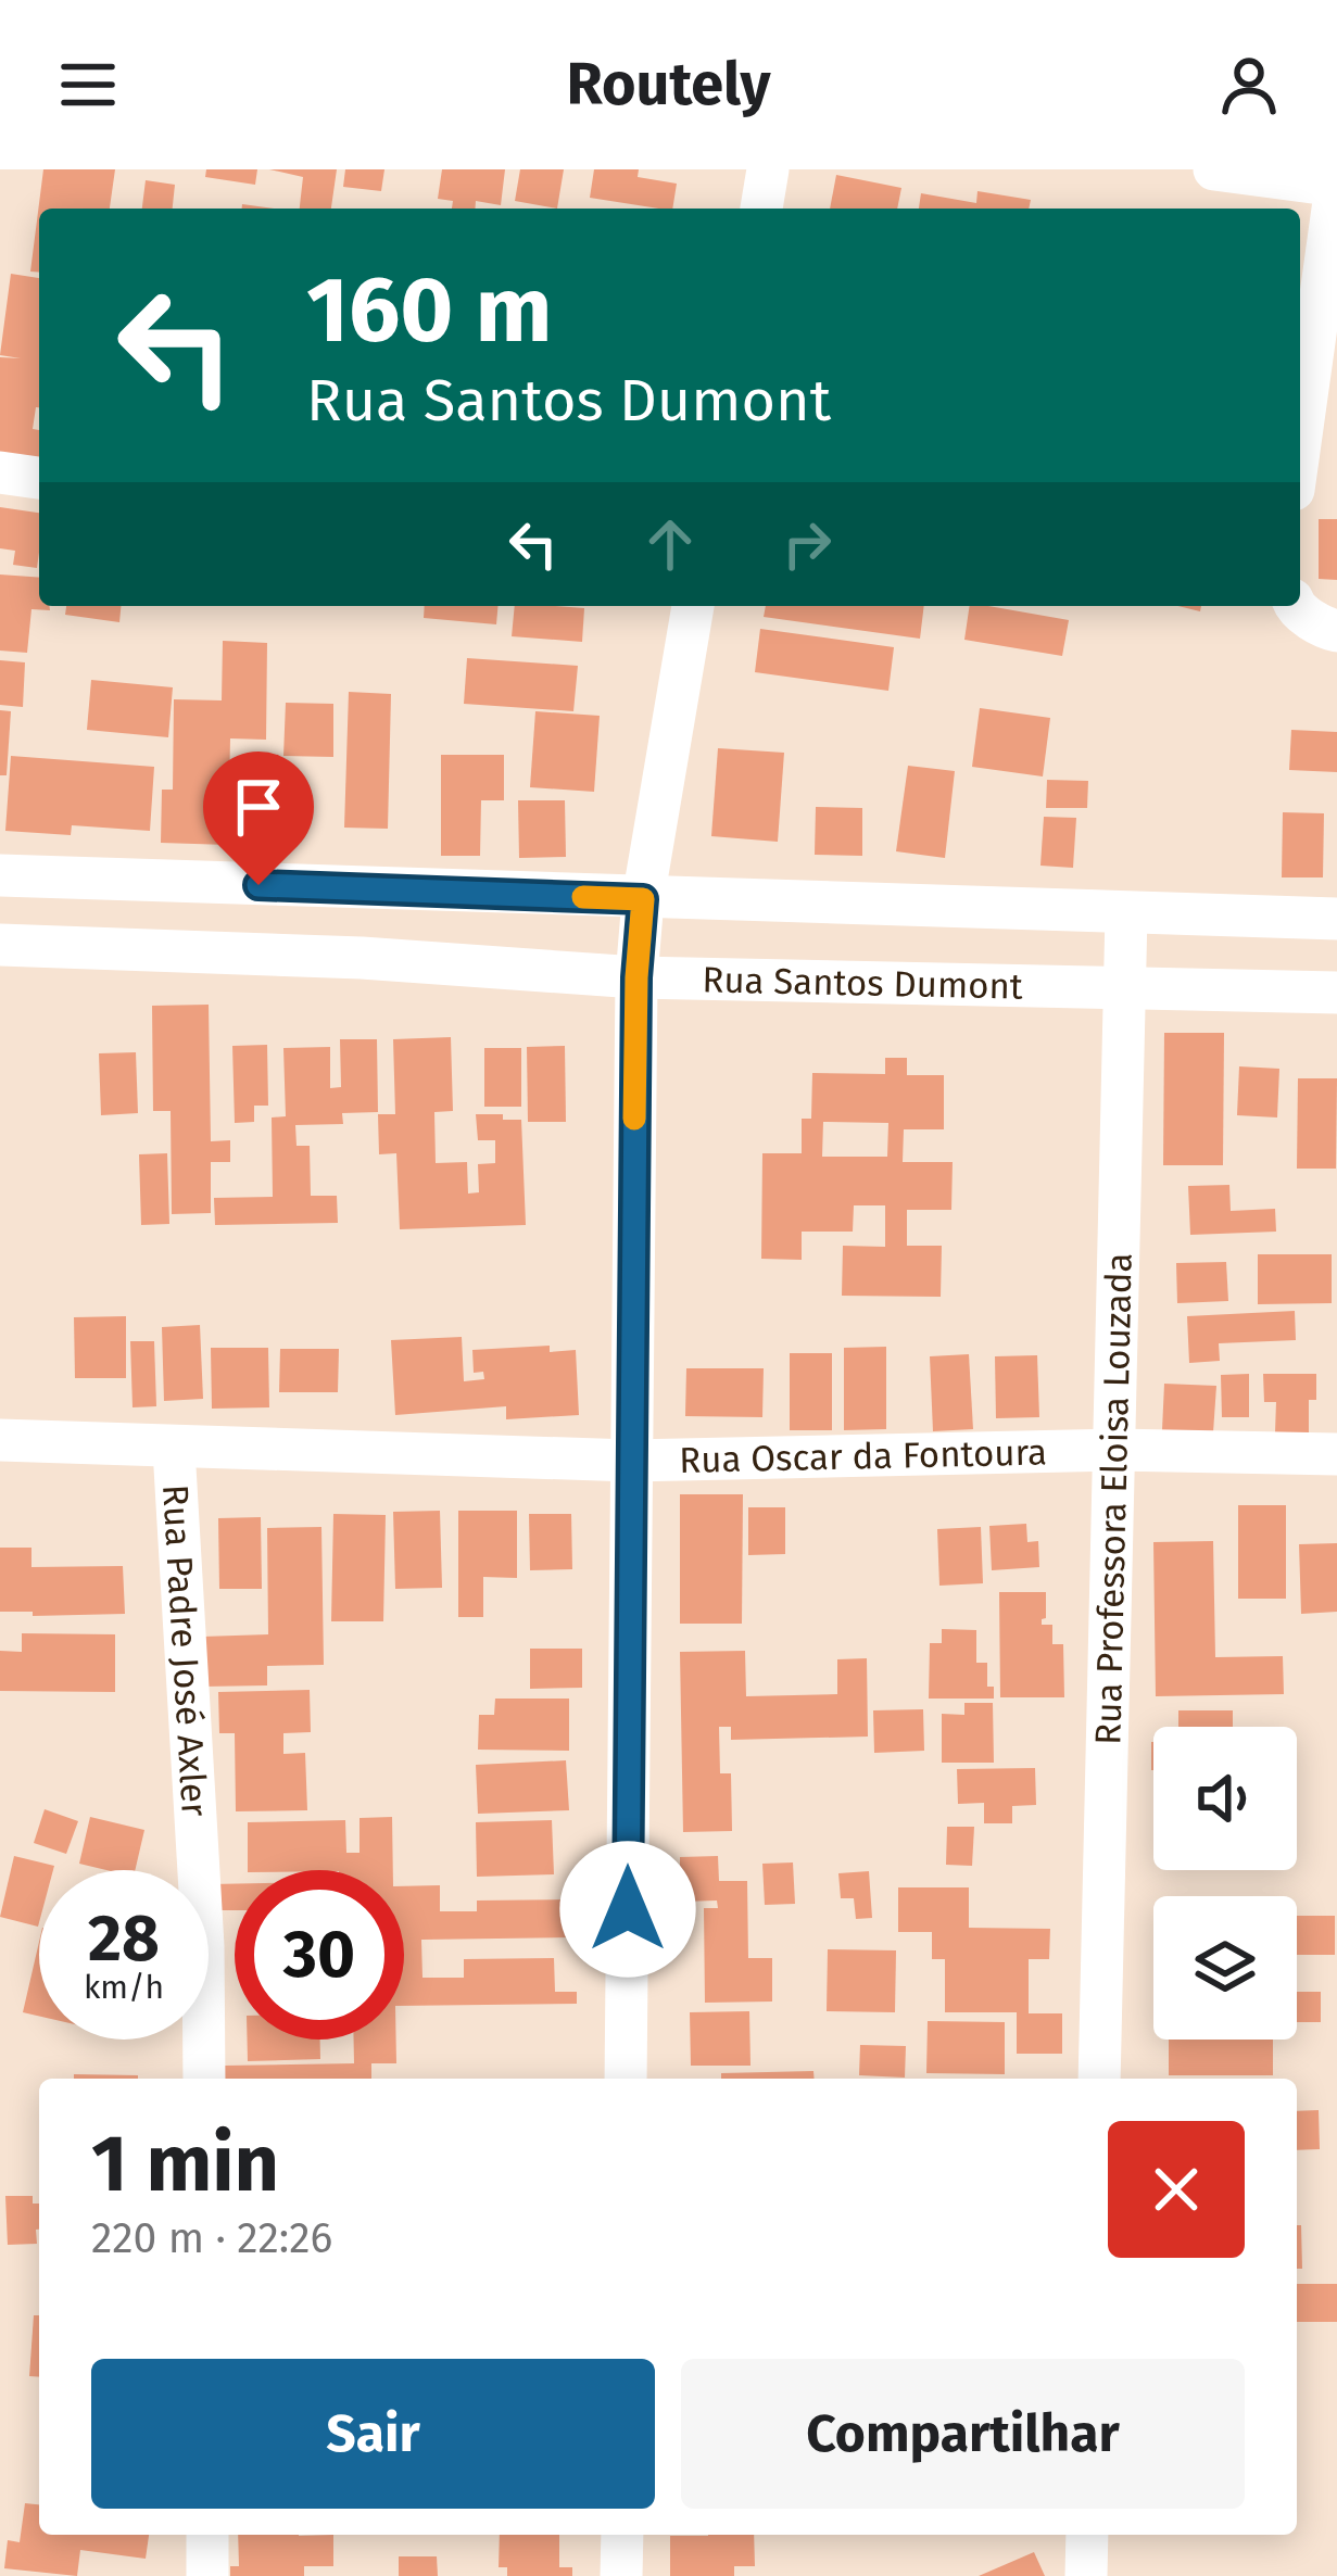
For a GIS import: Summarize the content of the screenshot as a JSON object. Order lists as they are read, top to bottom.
{
  "streets": {
    "street": [
      "Rua Santos Dumont",
      "Rua Oscar da Fontoura",
      "Rua Professora Eloisa Louzada",
      "Rua Padre José Axler"
    ]
  },
  "crossings": [
    ["Rua Santos Dumont", "Rua Professora Eloisa Louzada"],
    ["Rua Oscar da Fontoura", "Rua Professora Eloisa Louzada"],
    ["Rua Oscar da Fontoura", "Rua Padre José Axler"]
  ],
  "page": {
    "header": "Routely",
    "turn": ["160 m", "Rua Santos Dumont"],
    "speed": "28 km/h",
    "limit": "30",
    "heading": ["1 min", "220 m · 22:26"],
    "buttons": ["Sair", "Compartilhar"]
  }
}
